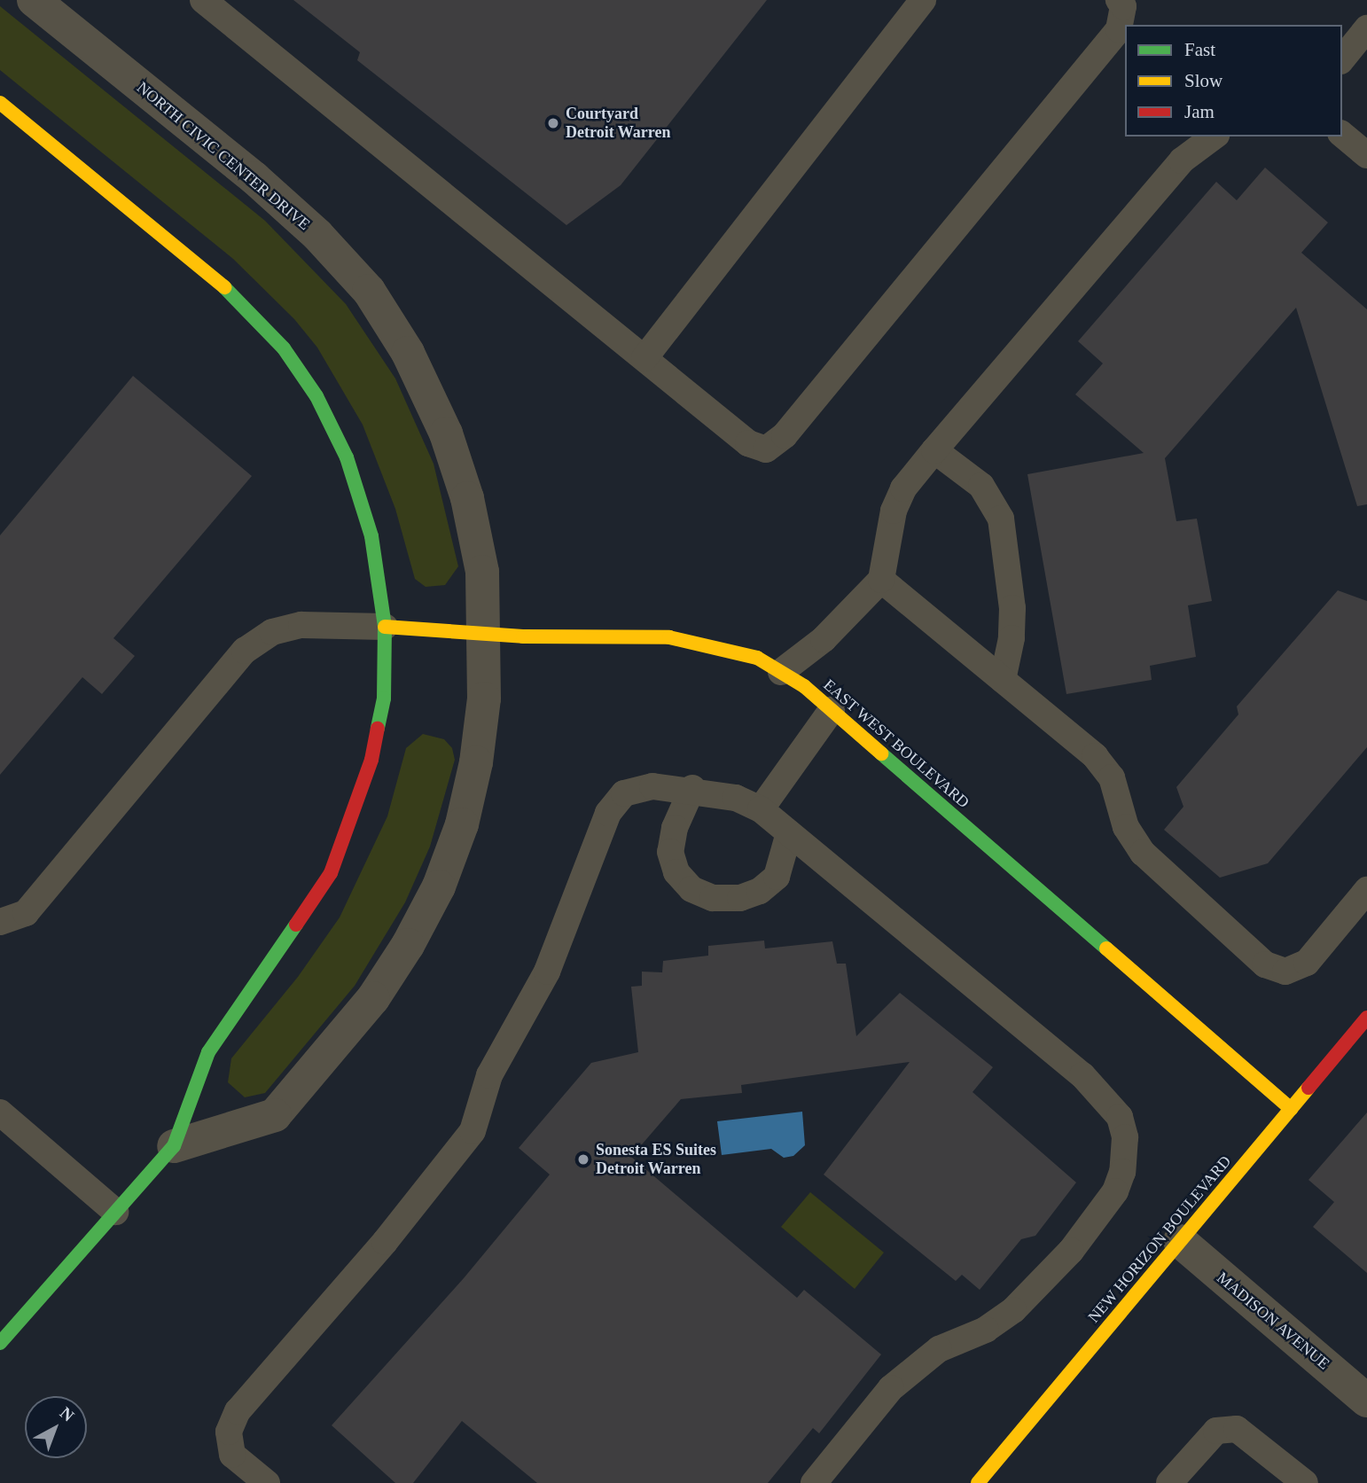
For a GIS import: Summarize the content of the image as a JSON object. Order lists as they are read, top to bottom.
{
  "streets": {
    "street": [
      "NORTH CIVIC CENTER DRIVE",
      "EAST WEST BOULEVARD",
      "NEW HORIZON BOULEVARD",
      "MADISON AVENUE"
    ]
  },
  "crossings": [
    ["NORTH CIVIC CENTER DRIVE", "EAST WEST BOULEVARD"],
    ["EAST WEST BOULEVARD", "NEW HORIZON BOULEVARD"],
    ["NEW HORIZON BOULEVARD", "MADISON AVENUE"]
  ],
  "places": ["Courtyard Detroit Warren", "Sonesta ES Suites Detroit Warren"],
  "legend": ["Fast", "Slow", "Jam"],
  "north": "top right"
}
